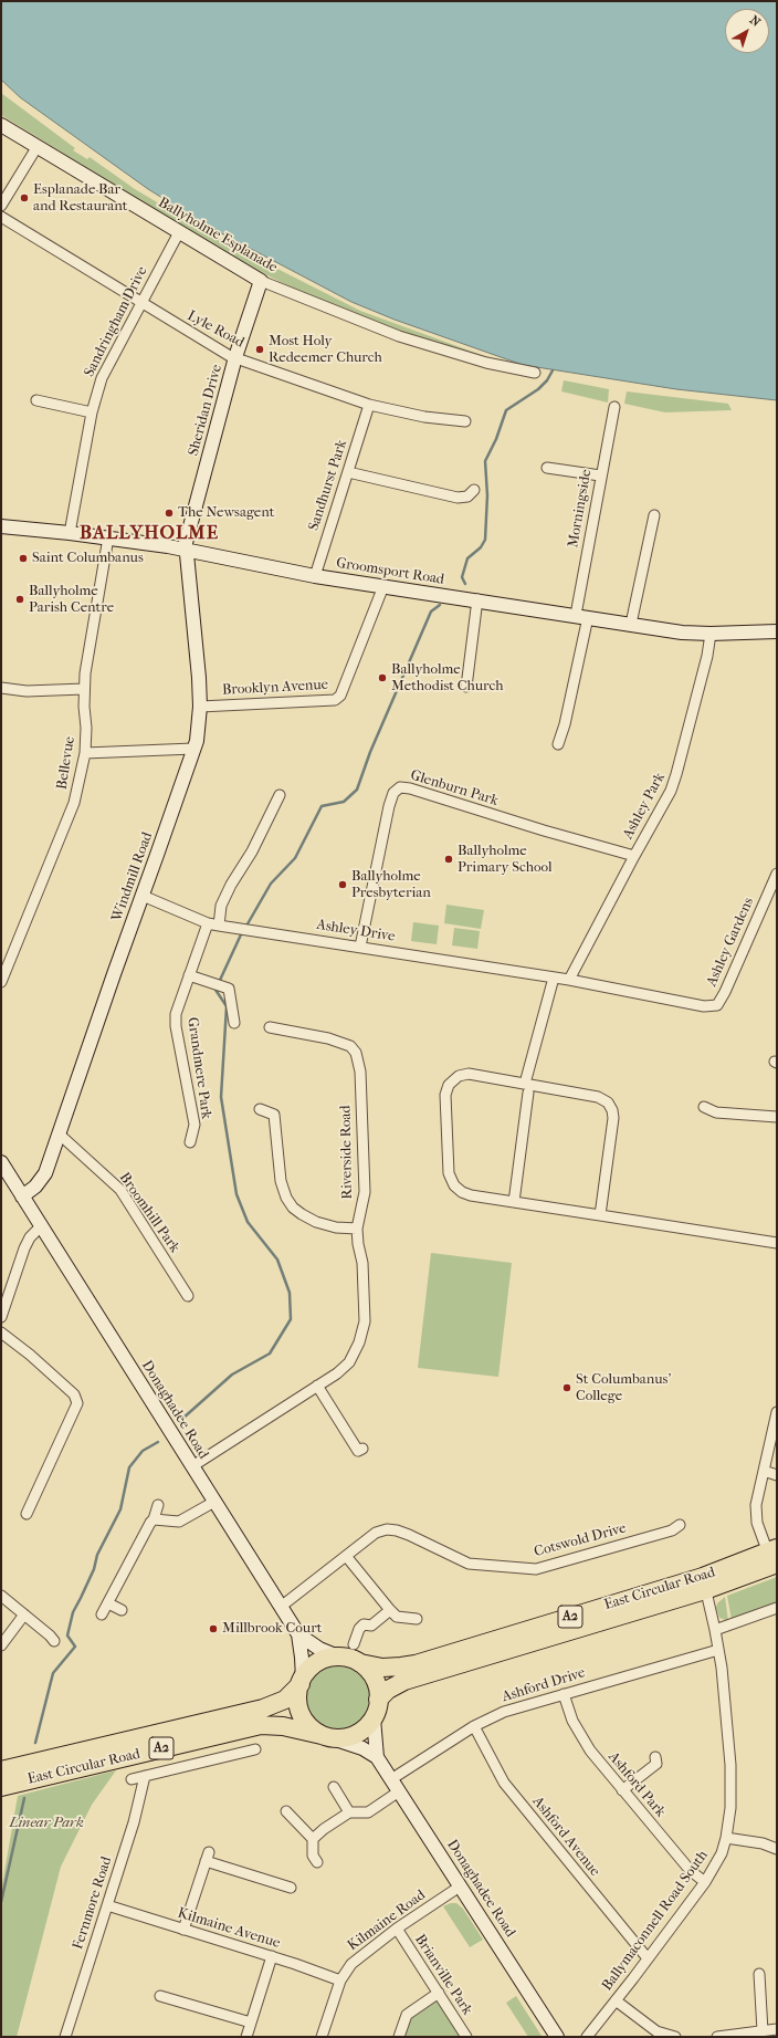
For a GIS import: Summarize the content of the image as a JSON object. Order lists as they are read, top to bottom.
{
  "streets": {
    "highway": ["East Circular Road", "A2"],
    "main road": [
      "Ballyholme Esplanade",
      "Sheridan Drive",
      "Groomsport Road",
      "Windmill Road",
      "Donaghadee Road"
    ],
    "street": [
      "Sandringham Drive",
      "Lyle Road",
      "Sandhurst Park",
      "Morningside",
      "Brooklyn Avenue",
      "Bellevue",
      "Glenburn Park",
      "Ashley Park",
      "Ashley Drive",
      "Ashley Gardens",
      "Grandmere Park",
      "Riverside Road",
      "Broomhill Park",
      "Cotswold Drive",
      "Ashford Drive",
      "Ashford Park",
      "Ashford Avenue",
      "Fernmore Road",
      "Kilmaine Road",
      "Ballymaconnell Road South",
      "Kilmaine Avenue",
      "Brianville Park"
    ]
  },
  "crossings": [
    ["Ballyholme Esplanade", "Sandringham Drive"],
    ["Ballyholme Esplanade", "Sheridan Drive"],
    ["Sandringham Drive", "Lyle Road"],
    ["Sandringham Drive", "Groomsport Road"],
    ["Lyle Road", "Sheridan Drive"],
    ["Lyle Road", "Sandhurst Park"],
    ["Sheridan Drive", "Groomsport Road"],
    ["Sheridan Drive", "Windmill Road"],
    ["Sandhurst Park", "Groomsport Road"],
    ["Morningside", "Groomsport Road"],
    ["Groomsport Road", "Brooklyn Avenue"],
    ["Groomsport Road", "Bellevue"],
    ["Groomsport Road", "Ashley Park"],
    ["Groomsport Road", "Windmill Road"],
    ["Brooklyn Avenue", "Windmill Road"],
    ["Glenburn Park", "Ashley Park"],
    ["Glenburn Park", "Ashley Drive"],
    ["Ashley Park", "Ashley Drive"],
    ["Ashley Park", "Ashley Gardens"],
    ["Windmill Road", "Ashley Drive"],
    ["Windmill Road", "Broomhill Park"],
    ["Windmill Road", "Donaghadee Road"],
    ["Ashley Drive", "Ashley Gardens"],
    ["Ashley Drive", "Grandmere Park"],
    ["Riverside Road", "Donaghadee Road"],
    ["Donaghadee Road", "Cotswold Drive"],
    ["Donaghadee Road", "East Circular Road"],
    ["Donaghadee Road", "A2"],
    ["Donaghadee Road", "Ashford Drive"],
    ["Donaghadee Road", "Kilmaine Road"],
    ["East Circular Road", "A2"],
    ["East Circular Road", "Ballymaconnell Road South"],
    ["Ashford Drive", "Ashford Park"],
    ["Ashford Drive", "Ashford Avenue"],
    ["Ashford Drive", "Ballymaconnell Road South"],
    ["Ashford Park", "Ballymaconnell Road South"],
    ["Ashford Avenue", "Ballymaconnell Road South"],
    ["Fernmore Road", "Kilmaine Avenue"],
    ["Kilmaine Road", "Kilmaine Avenue"],
    ["Kilmaine Road", "Brianville Park"]
  ],
  "districts": ["BALLYHOLME"],
  "parks": ["Linear Park"],
  "places": [
    "Esplanade Bar and Restaurant",
    "Most Holy Redeemer Church",
    "The Newsagent",
    "Saint Columbanus",
    "Ballyholme Parish Centre",
    "Ballyholme Methodist Church",
    "Ballyholme Primary School",
    "Ballyholme Presbyterian",
    "St Columbanus' College",
    "Millbrook Court"
  ],
  "north": "top right"
}
